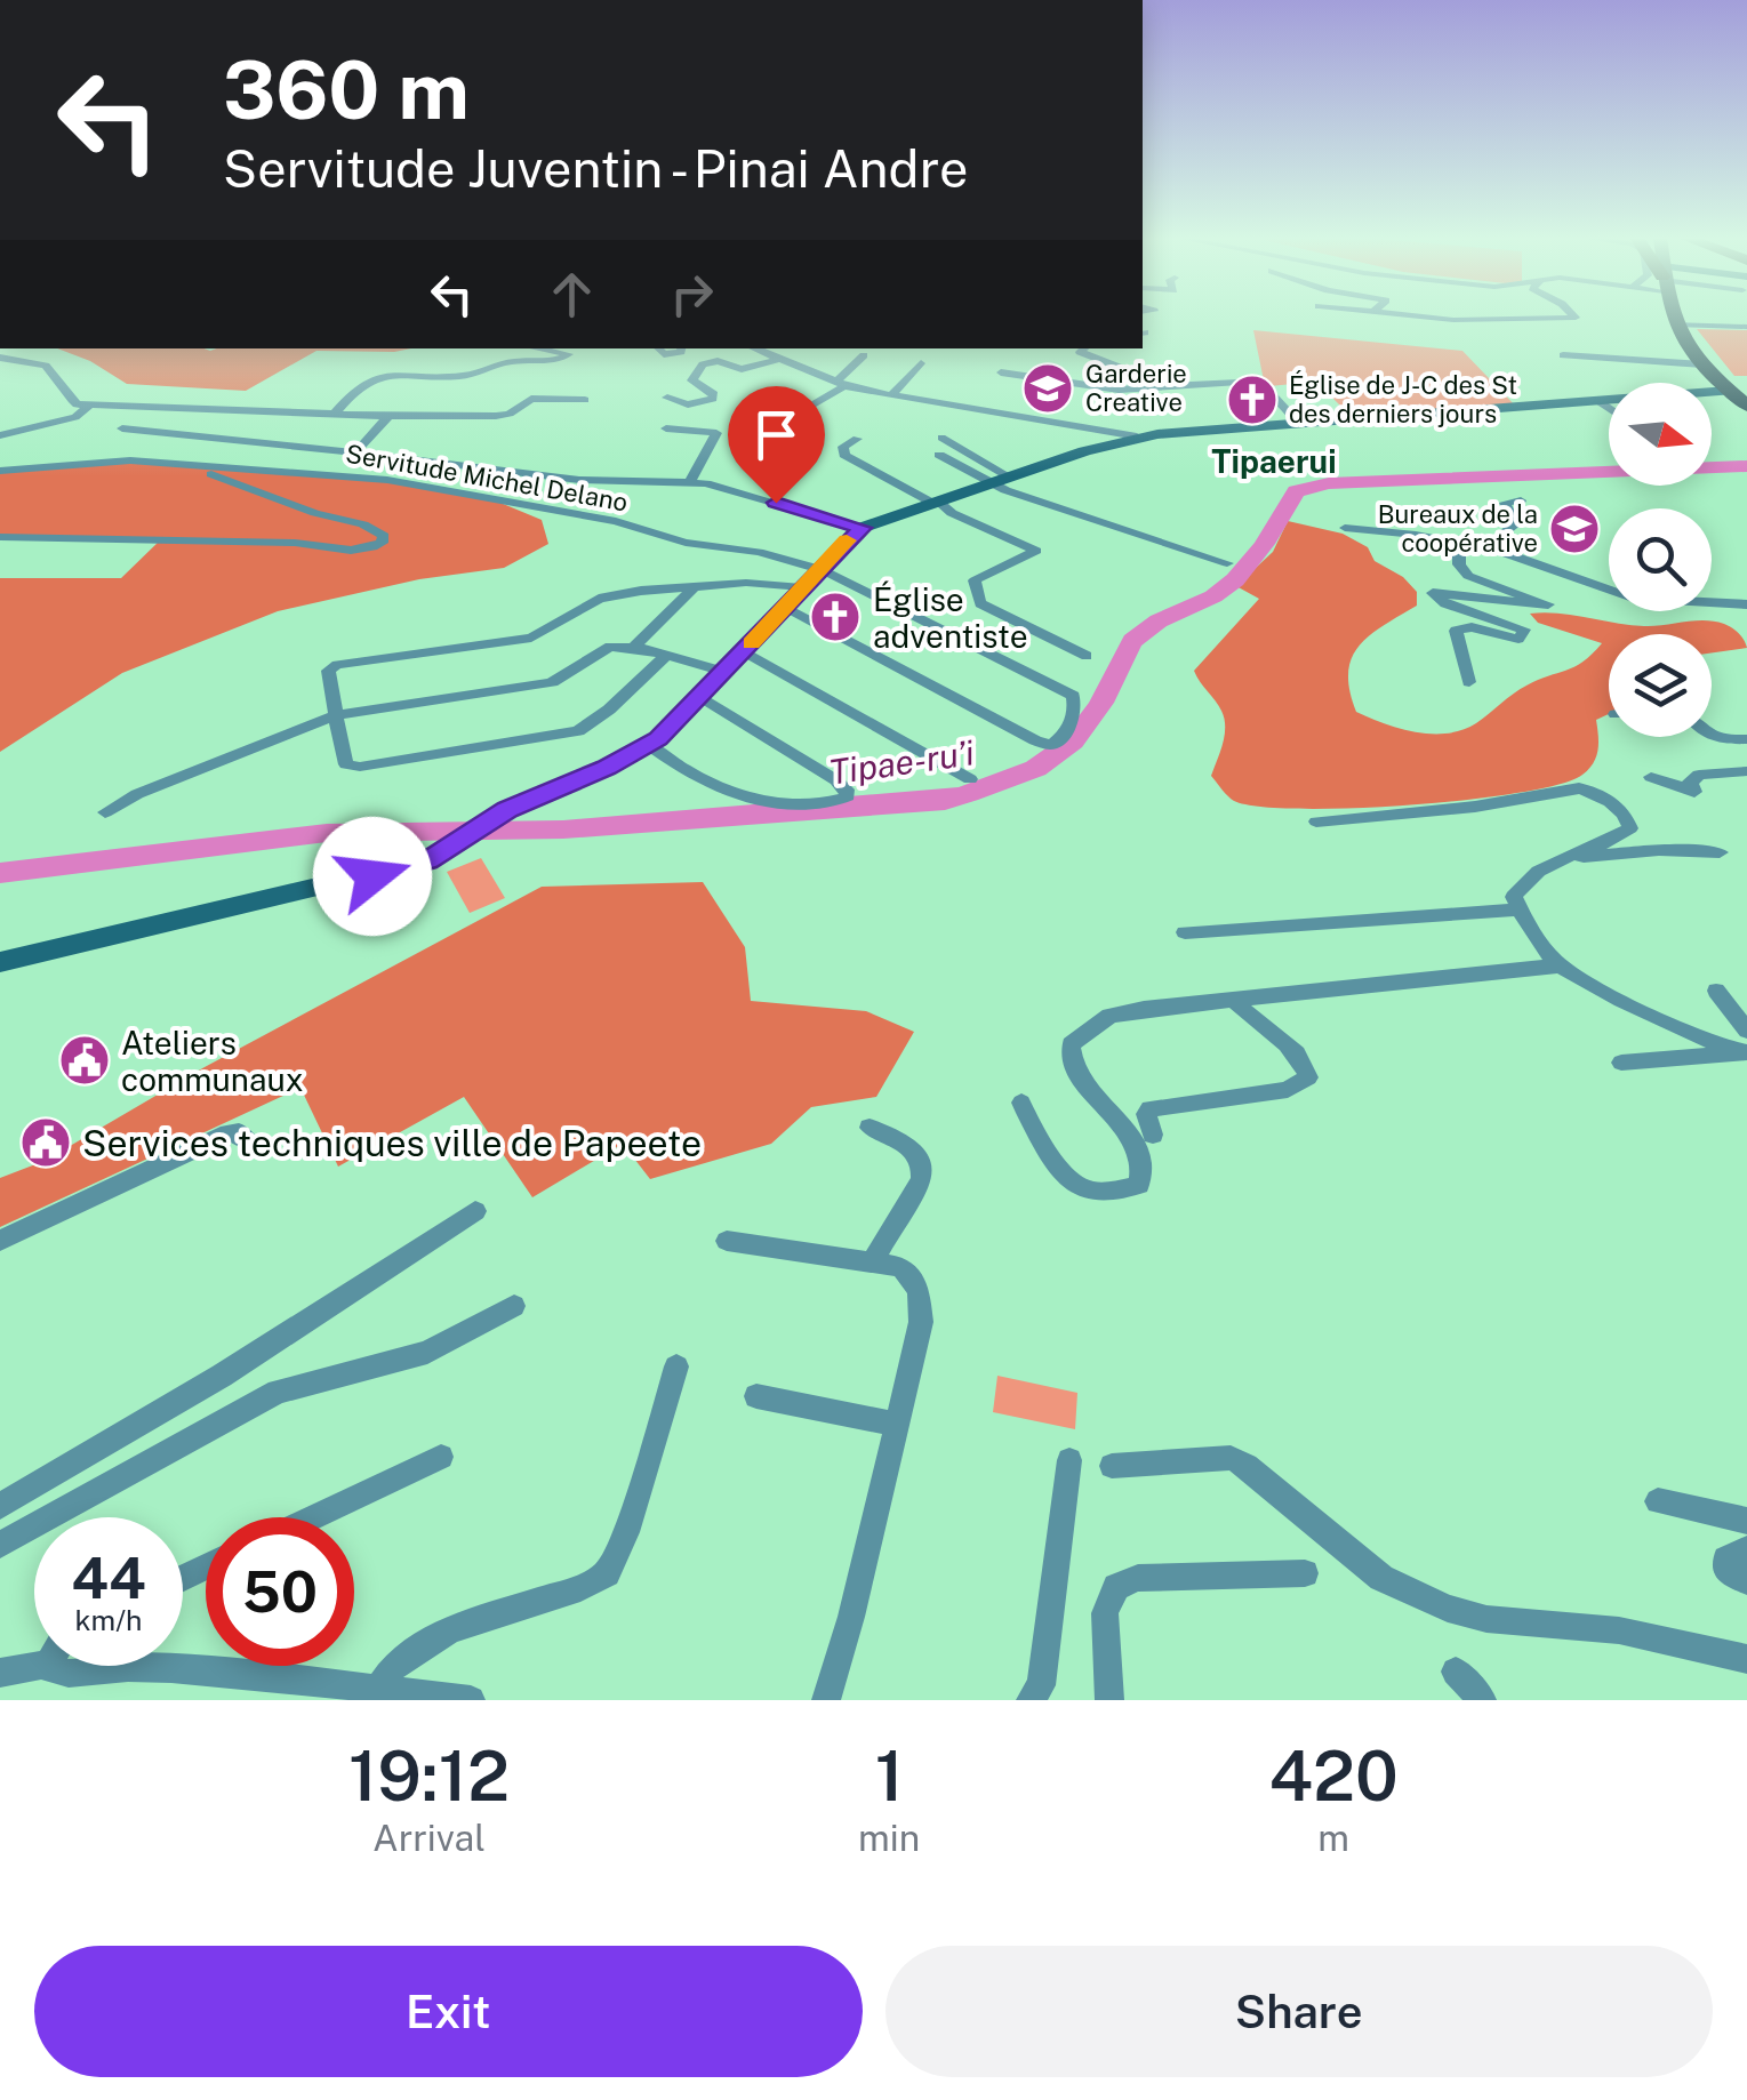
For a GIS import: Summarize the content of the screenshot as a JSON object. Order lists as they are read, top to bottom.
{
  "streets": {
    "street": ["Servitude Michel Delano"]
  },
  "districts": ["Tipaerui"],
  "water": ["Tipae-ru’i"],
  "places": {
    "school or university": ["Garderie Creative", "Bureaux de la coopérative"],
    "church": ["Église de J-C des St des derniers jours", "Église adventiste"],
    "public building": ["Ateliers communaux", "Services techniques ville de Papeete"]
  },
  "north": "right",
  "page": {
    "turn": ["360 m", "Servitude Juventin - Pinai Andre"],
    "speed": "44 km/h",
    "limit": "50",
    "eta": [
      "19:12",
      "Arrival",
      "1",
      "min",
      "420",
      "m"
    ],
    "buttons": ["Exit", "Share"]
  }
}
